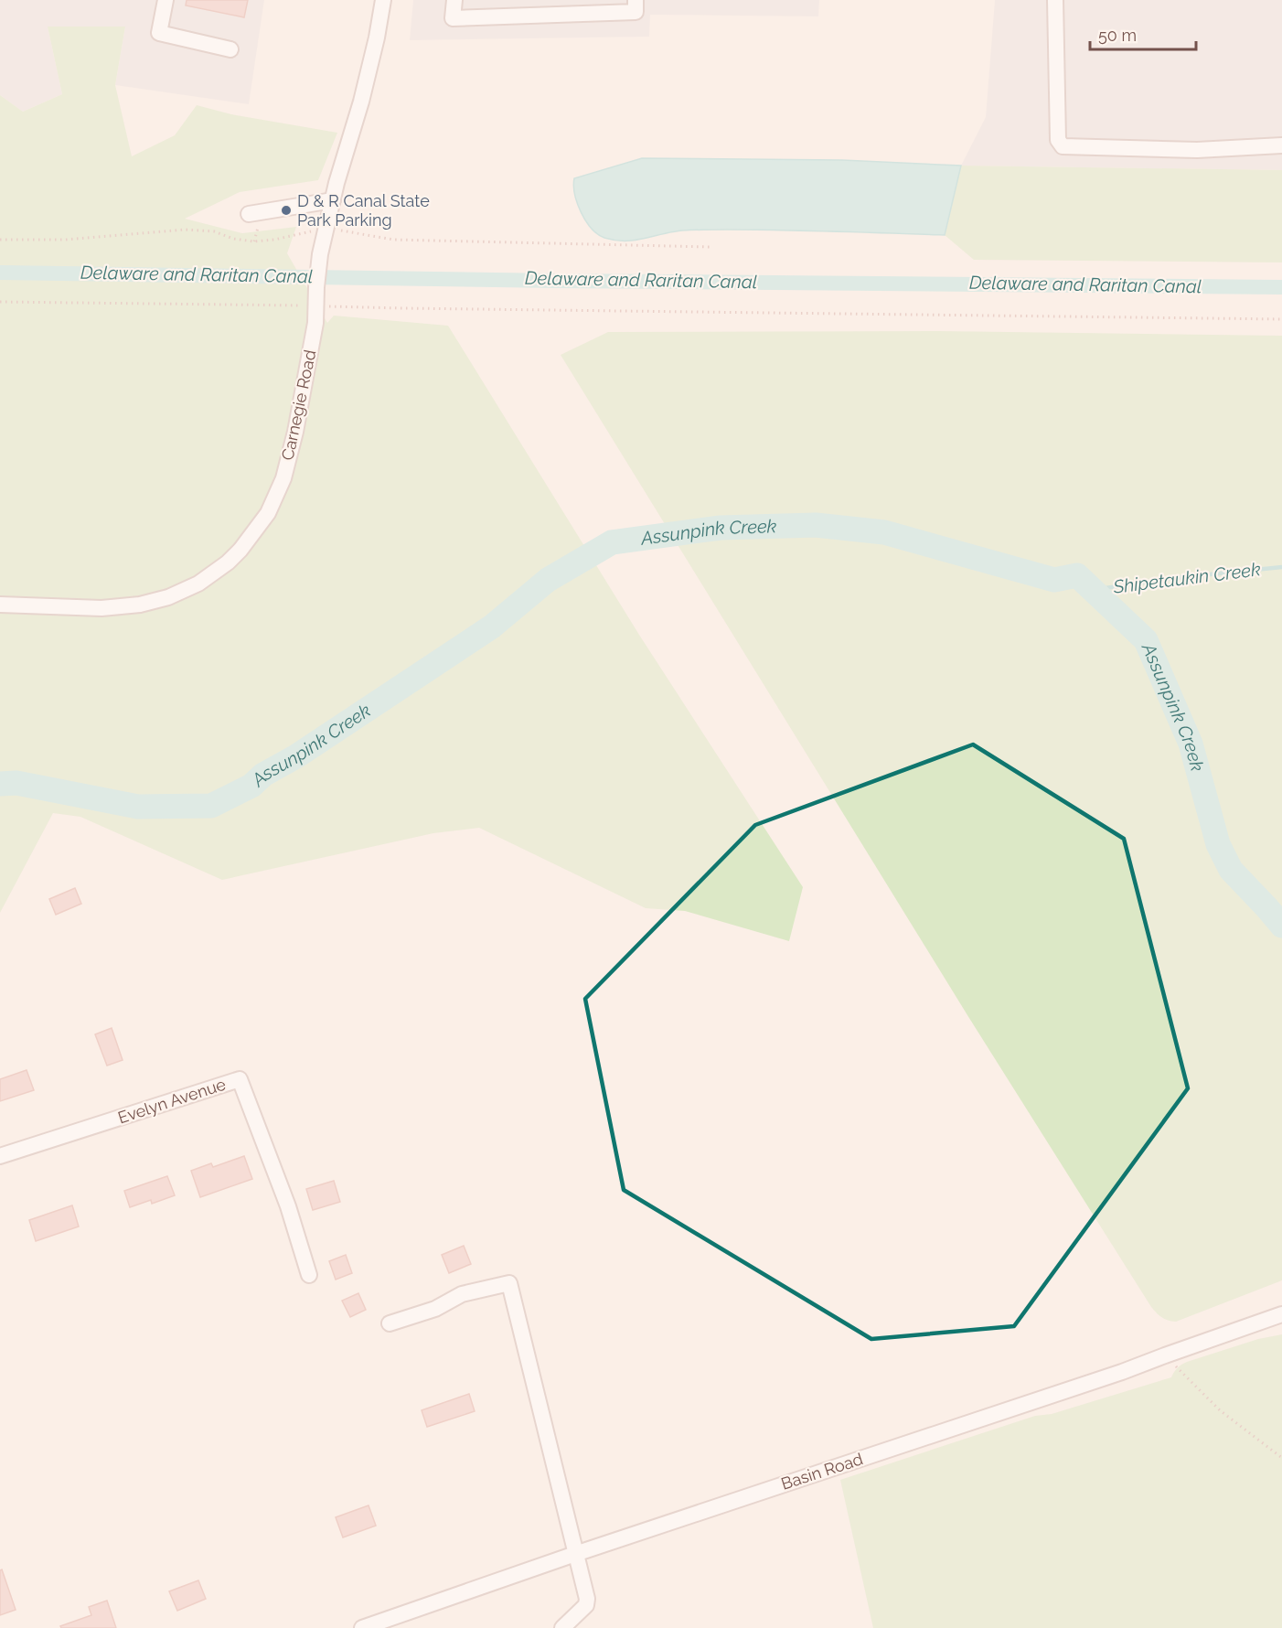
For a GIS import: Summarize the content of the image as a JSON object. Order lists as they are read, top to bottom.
{
  "streets": {
    "street": ["Carnegie Road", "Evelyn Avenue", "Basin Road"]
  },
  "water": ["Delaware and Raritan Canal", "Assunpink Creek", "Shipetaukin Creek"],
  "places": ["D & R Canal State Park Parking"],
  "scale_bar": "50 m"
}
